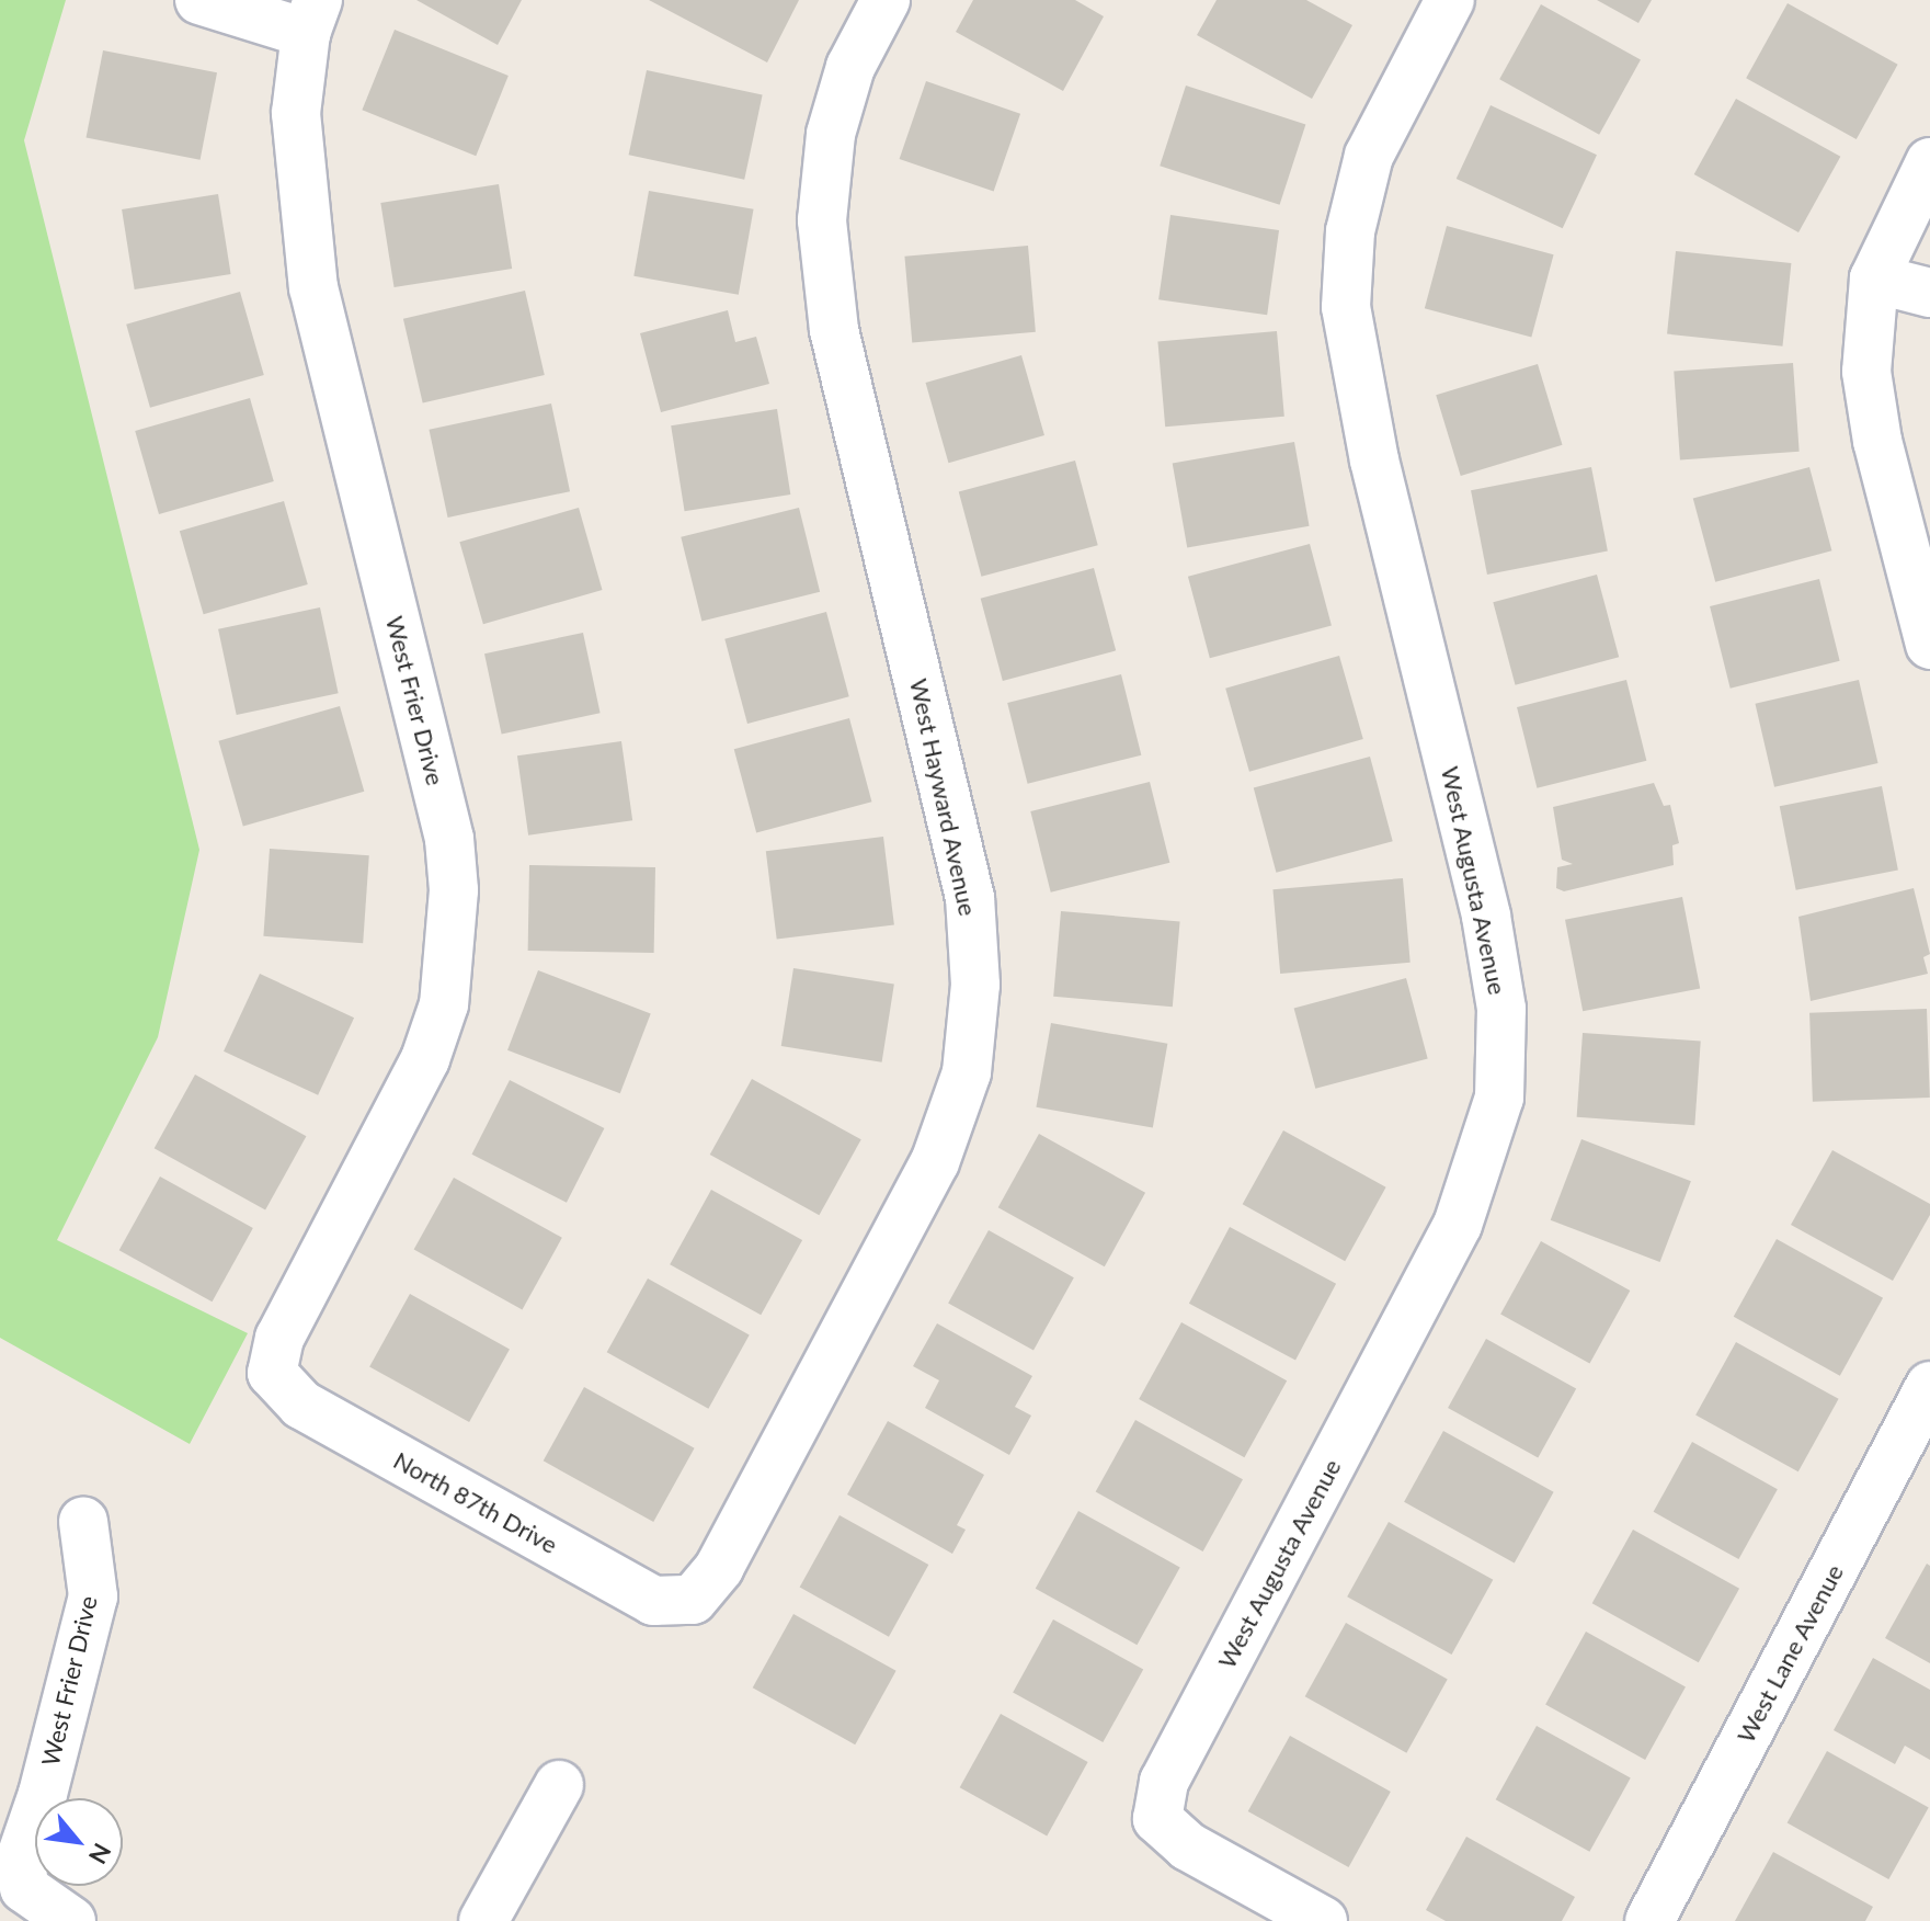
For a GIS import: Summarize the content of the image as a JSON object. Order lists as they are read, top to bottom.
{
  "streets": {
    "street": [
      "West Frier Drive",
      "West Hayward Avenue",
      "West Augusta Avenue",
      "North 87th Drive",
      "West Lane Avenue"
    ]
  },
  "crossings": [
    ["West Frier Drive", "North 87th Drive"],
    ["West Hayward Avenue", "North 87th Drive"]
  ],
  "north": "bottom right"
}
